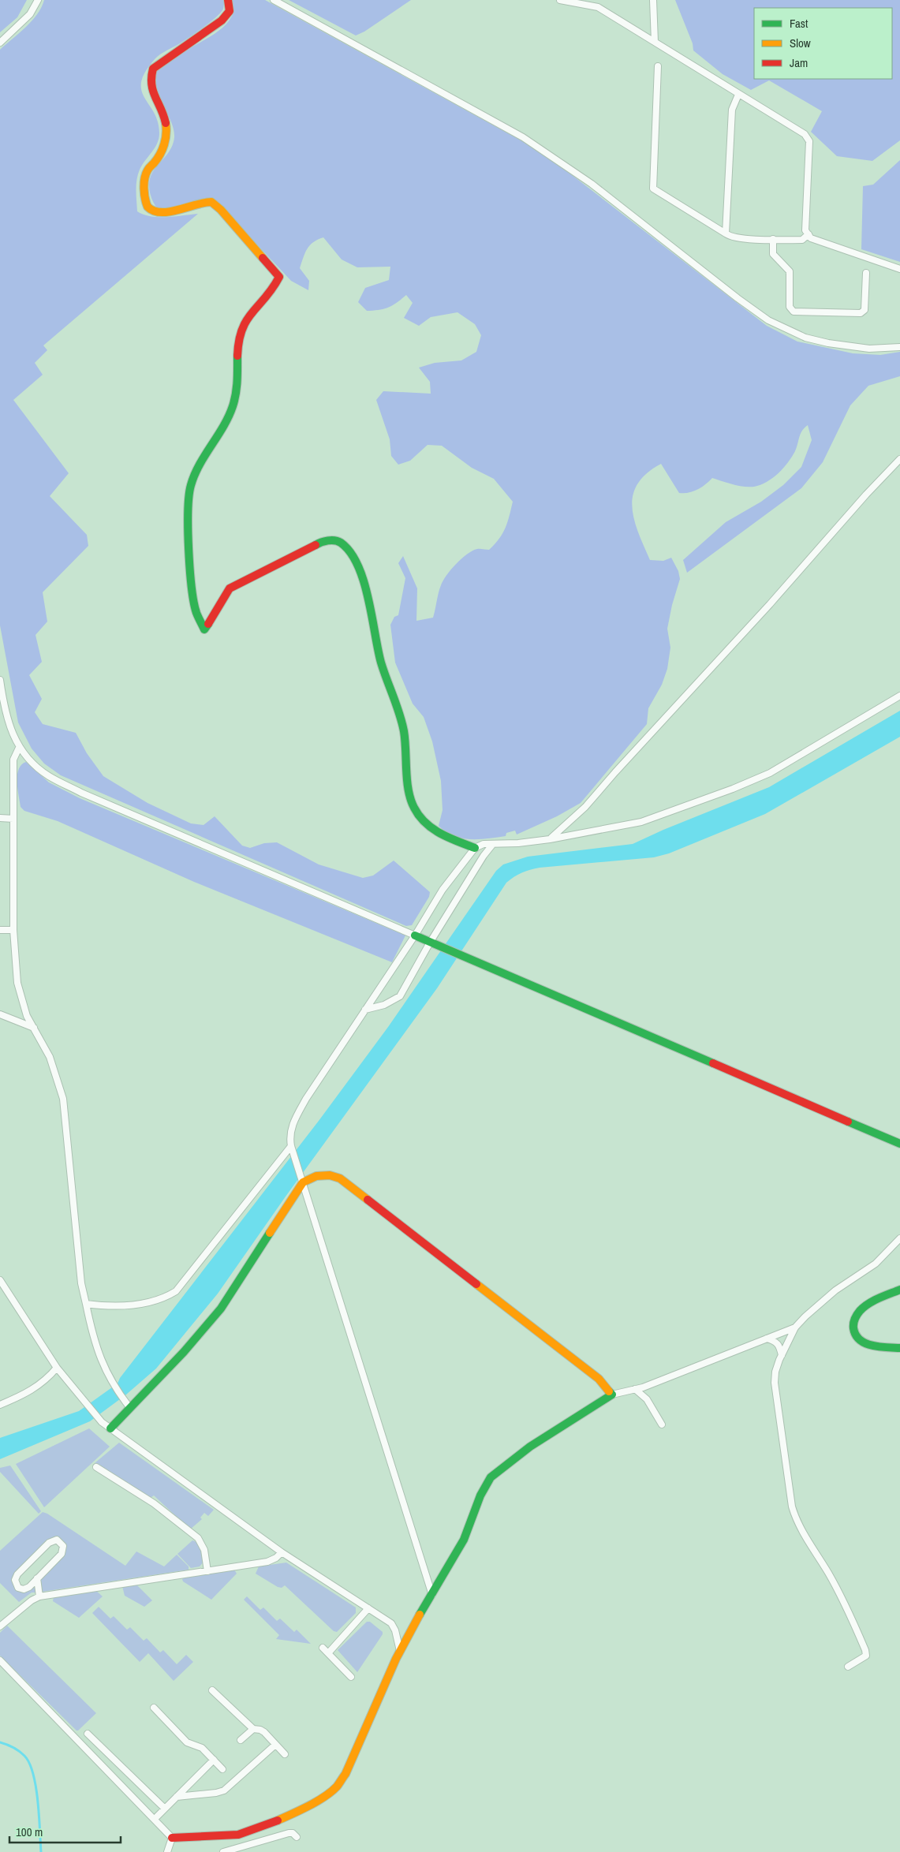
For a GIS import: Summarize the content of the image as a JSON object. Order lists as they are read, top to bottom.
{
  "legend": ["Fast", "Slow", "Jam"],
  "scale_bar": "100 m"
}
